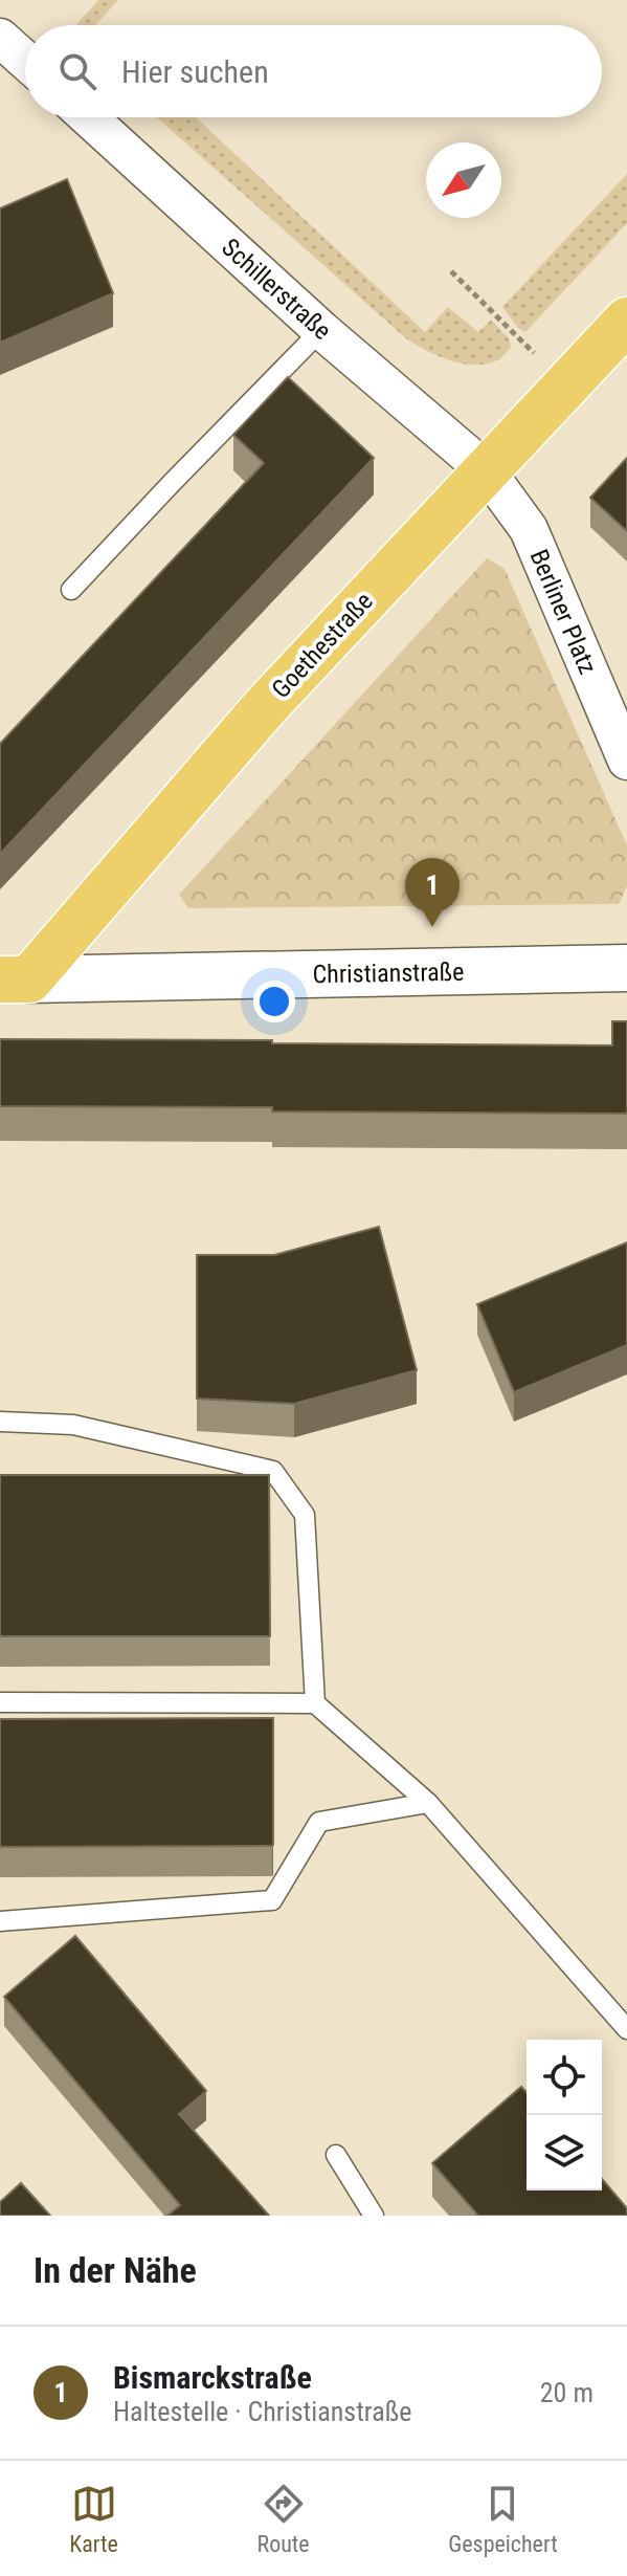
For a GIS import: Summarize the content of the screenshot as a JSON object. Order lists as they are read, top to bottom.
{
  "streets": {
    "main road": ["Goethestraße"],
    "street": ["Schillerstraße", "Berliner Platz", "Christianstraße"]
  },
  "crossings": [
    ["Schillerstraße", "Berliner Platz"],
    ["Schillerstraße", "Goethestraße"],
    ["Berliner Platz", "Goethestraße"],
    ["Goethestraße", "Christianstraße"]
  ],
  "north": "bottom left",
  "page": {
    "search": "Hier suchen",
    "pins": "1",
    "heading": "In der Nähe",
    "list": [
      {
        "mark": "1",
        "name": "Bismarckstraße",
        "note": "Haltestelle · Christianstraße",
        "value": "20 m"
      }
    ],
    "nav": ["Karte", "Route", "Gespeichert"]
  }
}
